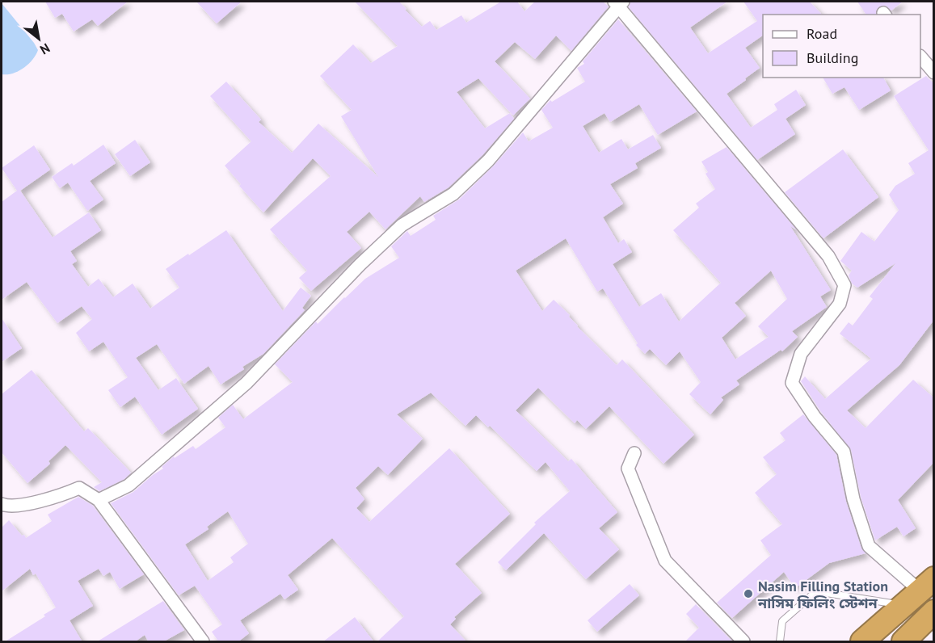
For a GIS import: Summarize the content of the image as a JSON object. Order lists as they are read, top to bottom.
{
  "places": ["Nasim Filling Station নাসিম ফিলিং স্টেশন"],
  "legend": ["Road", "Building"],
  "north": "bottom right"
}
